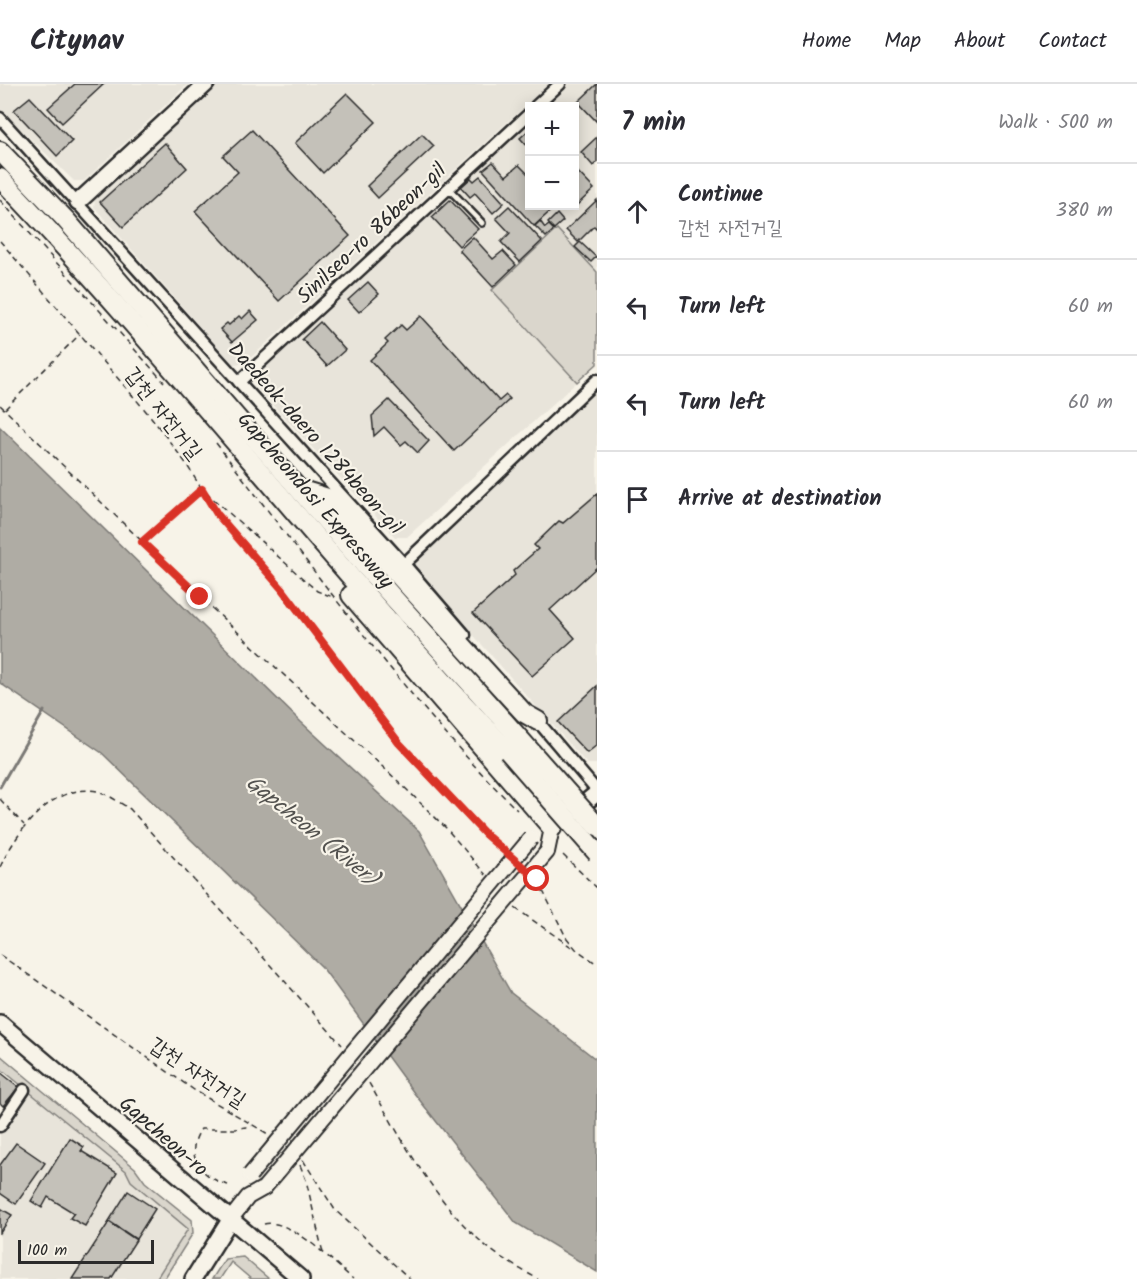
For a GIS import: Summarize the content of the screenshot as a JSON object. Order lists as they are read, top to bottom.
{
  "streets": {
    "highway": ["Gapcheondosi Expressway"],
    "main road": ["Gapcheon-ro"],
    "street": ["Sinilseo-ro 86beon-gil", "Daedeok-daero 1284beon-gil"],
    "path": ["갑천 자전거길"]
  },
  "crossings": [
    ["Sinilseo-ro 86beon-gil", "Daedeok-daero 1284beon-gil"]
  ],
  "water": ["Gapcheon (River)"],
  "scale_bar": "100 m",
  "page": {
    "header": "Citynav",
    "nav": [
      "Home",
      "Map",
      "About",
      "Contact"
    ],
    "heading": ["7 min", "Walk · 500 m"],
    "map_buttons": ["+", "−"],
    "list": [
      ["Continue", "갑천 자전거길", "380 m"],
      ["Turn left", "60 m"],
      ["Turn left", "60 m"],
      "Arrive at destination"
    ],
    "scale": "100 m"
  }
}
